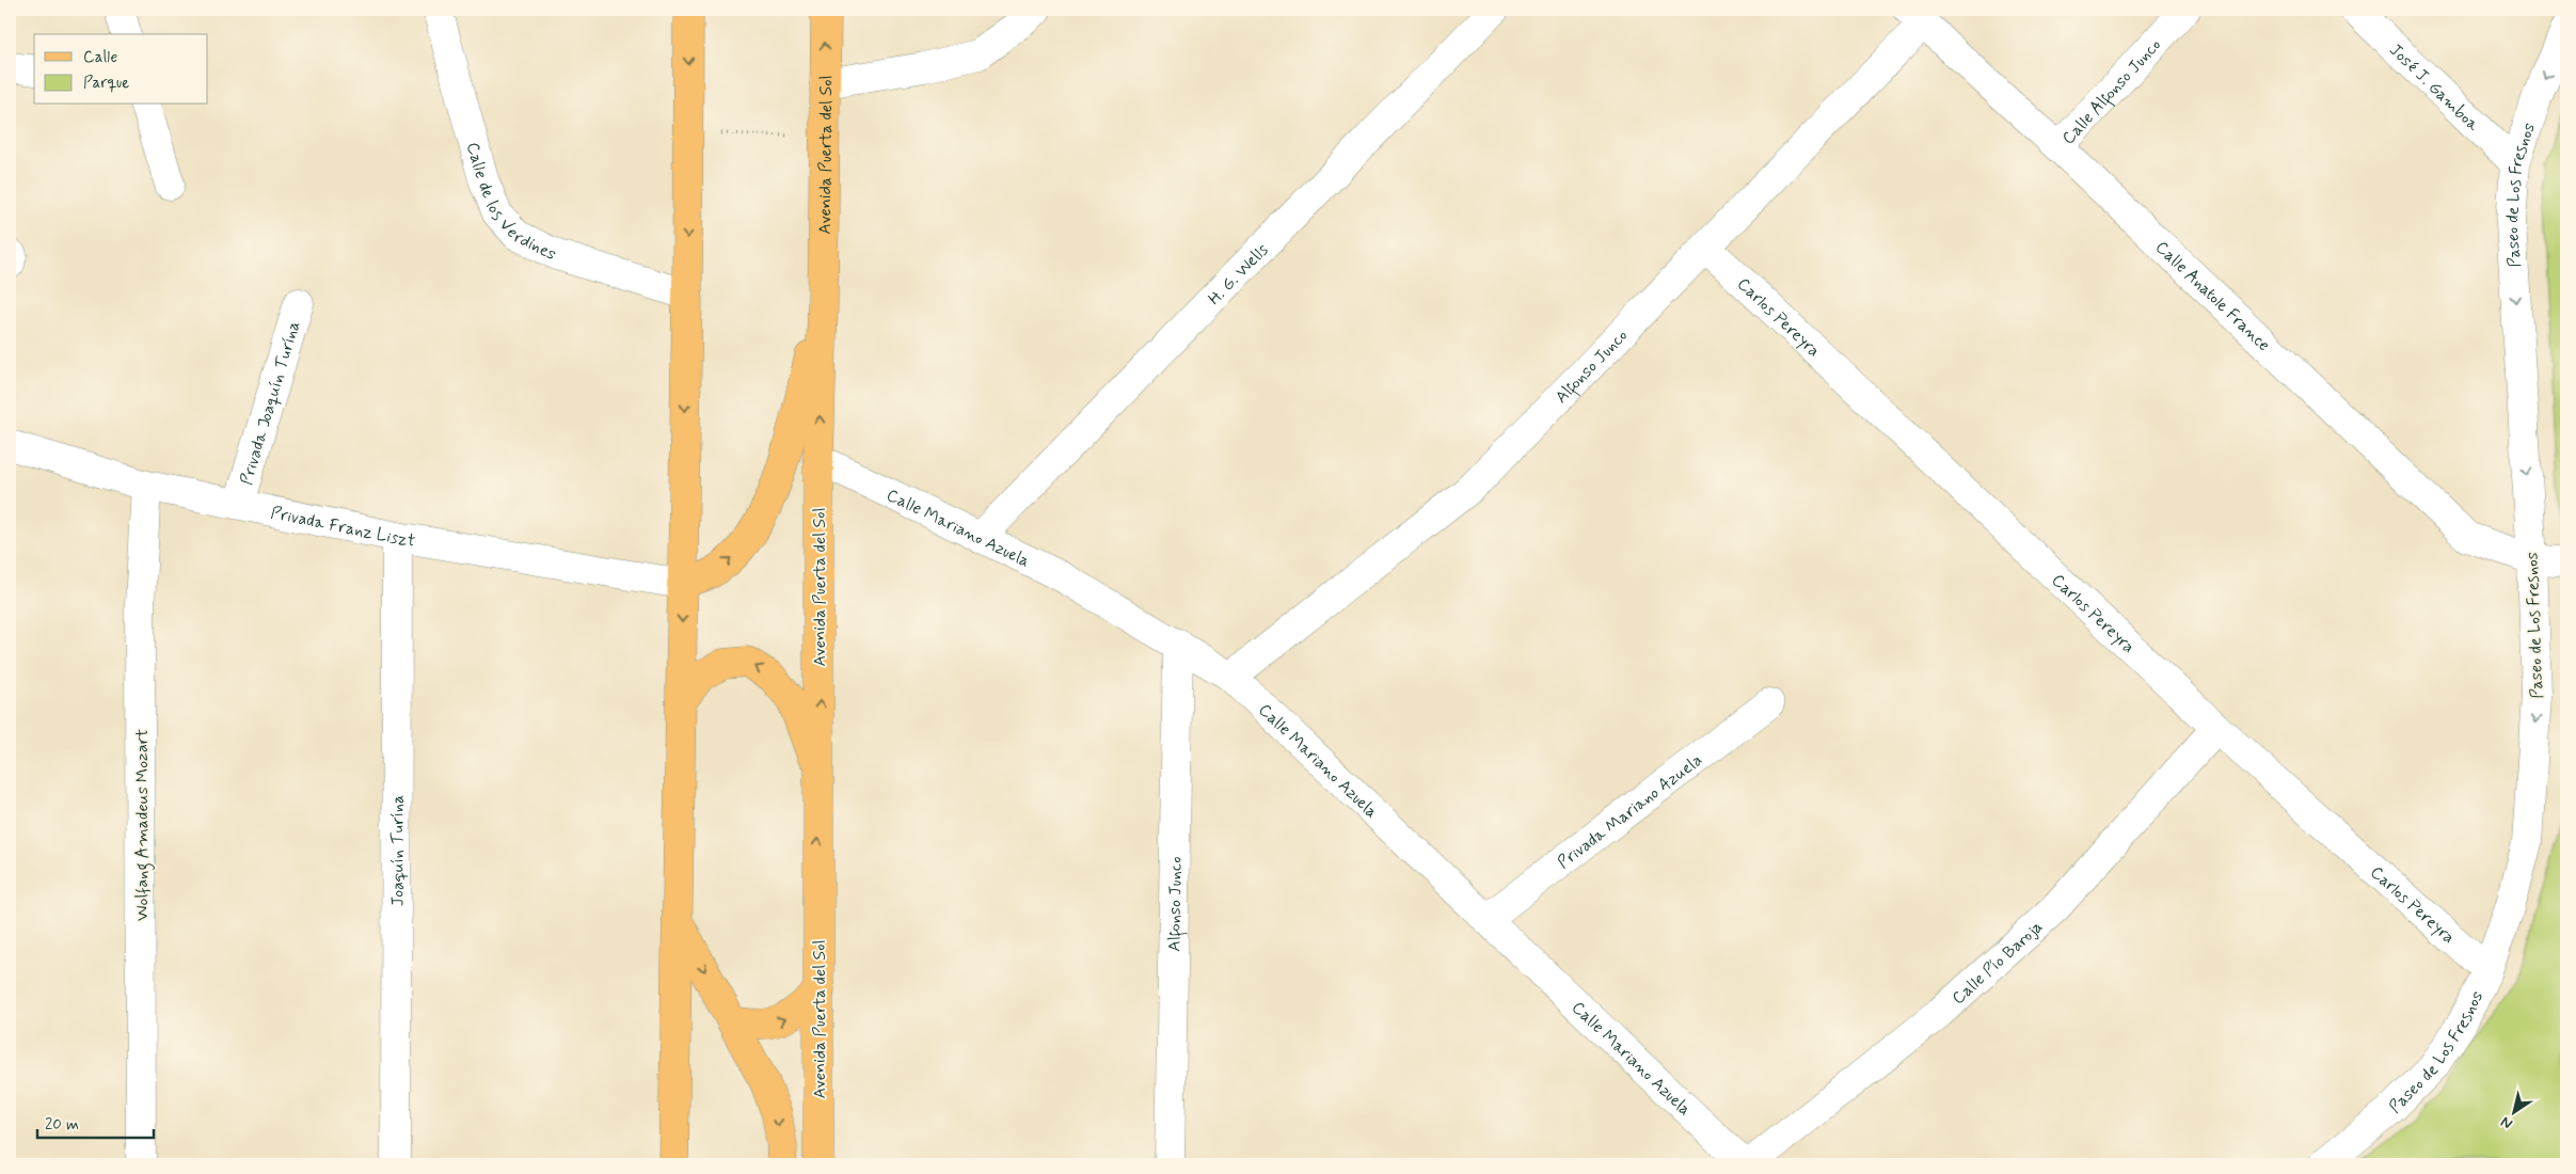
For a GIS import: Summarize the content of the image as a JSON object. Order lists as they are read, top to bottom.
{
  "streets": {
    "main road": ["Avenida Puerta del Sol"],
    "street": [
      "José J. Gamboa",
      "Calle Alfonso Junco",
      "Calle de los Verdines",
      "Paseo de Los Fresnos",
      "H. G. Wells",
      "Calle Anatole France",
      "Carlos Pereyra",
      "Alfonso Junco",
      "Privada Joaquín Turína",
      "Privada Franz Liszt",
      "Calle Mariano Azuela",
      "Privada Mariano Azuela",
      "Wolfang Amadeus Mozart",
      "Joaquín Turína",
      "Calle Pío Baroja"
    ]
  },
  "crossings": [
    ["José J. Gamboa", "Paseo de Los Fresnos"],
    ["Calle Alfonso Junco", "Calle Anatole France"],
    ["Avenida Puerta del Sol", "Calle Mariano Azuela"],
    ["Paseo de Los Fresnos", "Calle Anatole France"],
    ["Paseo de Los Fresnos", "Carlos Pereyra"],
    ["H. G. Wells", "Calle Mariano Azuela"],
    ["Calle Anatole France", "Alfonso Junco"],
    ["Carlos Pereyra", "Alfonso Junco"],
    ["Carlos Pereyra", "Calle Pío Baroja"],
    ["Alfonso Junco", "Calle Mariano Azuela"],
    ["Privada Joaquín Turína", "Privada Franz Liszt"],
    ["Privada Franz Liszt", "Wolfang Amadeus Mozart"],
    ["Privada Franz Liszt", "Joaquín Turína"],
    ["Calle Mariano Azuela", "Privada Mariano Azuela"]
  ],
  "one_way": ["Paseo de Los Fresnos"],
  "legend": ["Calle", "Parque"],
  "scale_bar": "20 m",
  "north": "bottom left"
}
